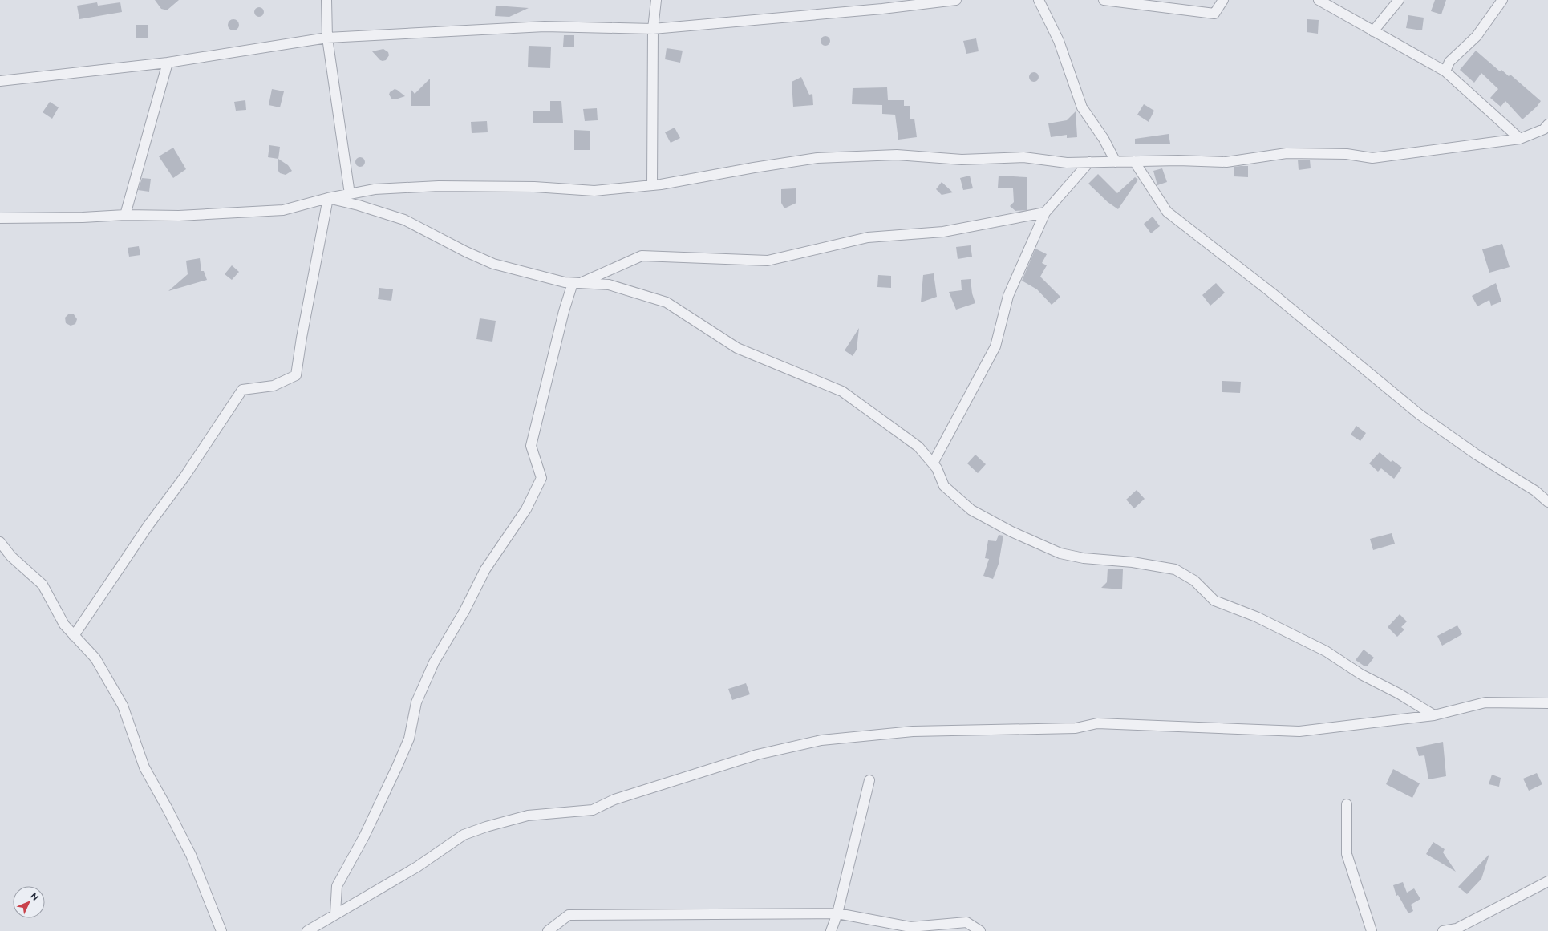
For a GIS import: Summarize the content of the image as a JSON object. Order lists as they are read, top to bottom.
{
  "north": "top right"
}
